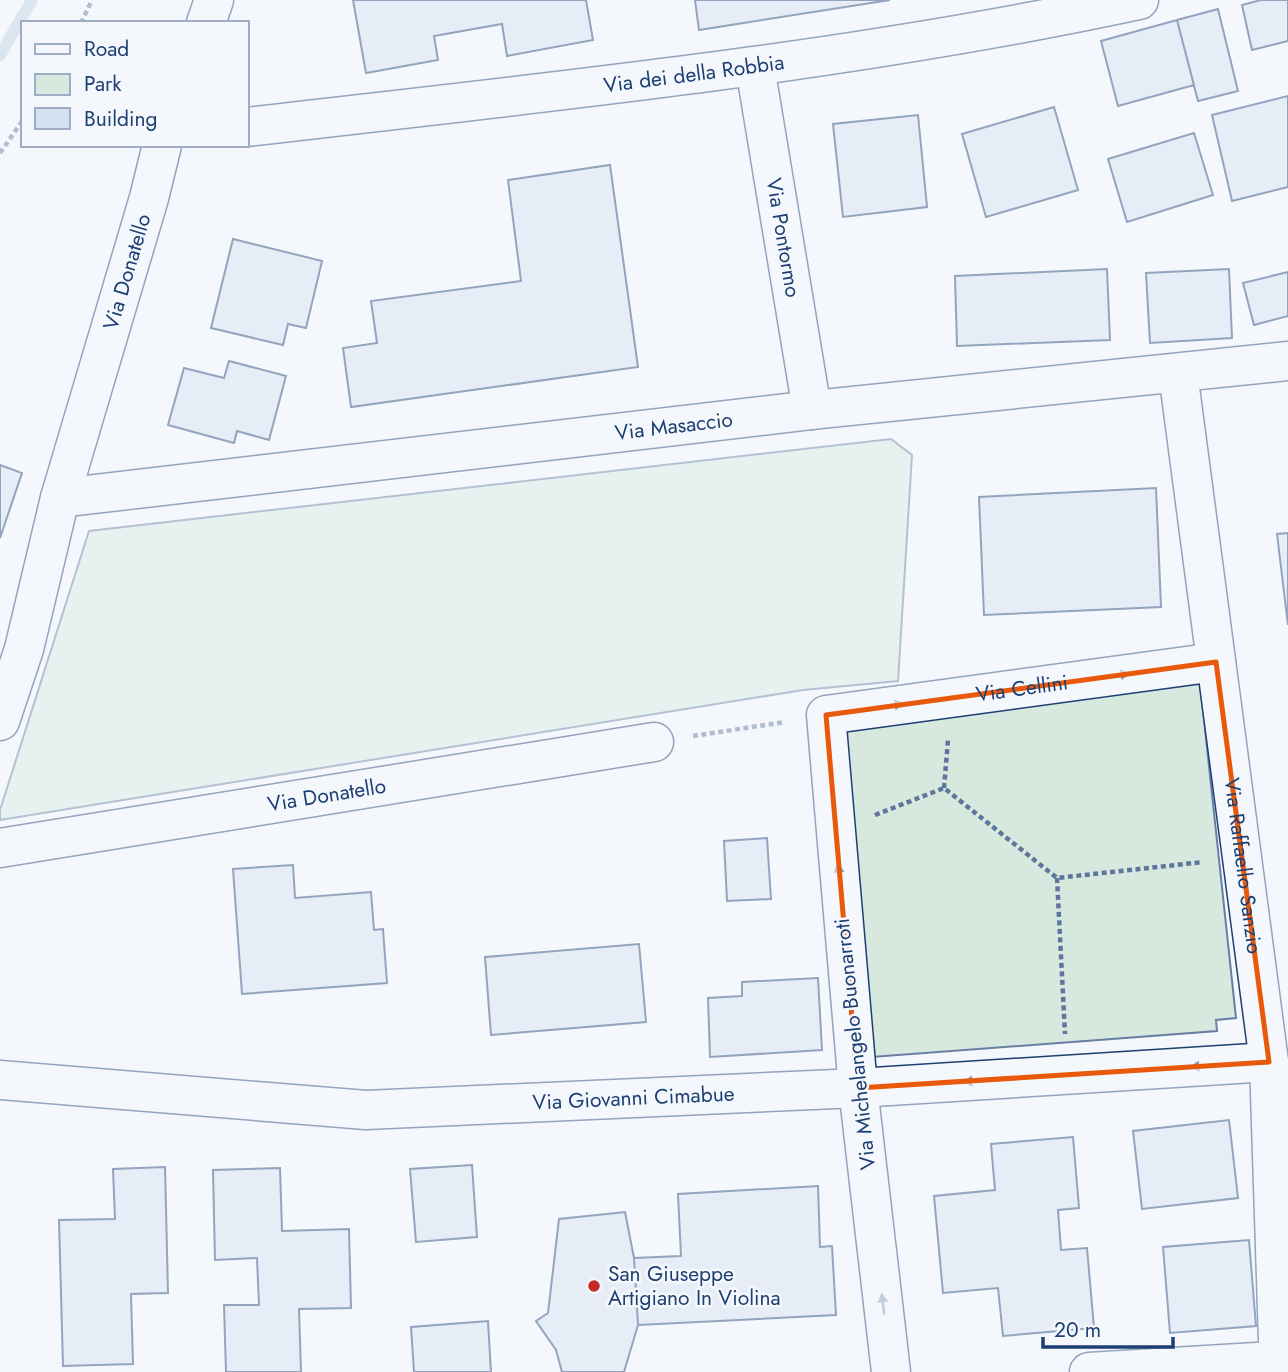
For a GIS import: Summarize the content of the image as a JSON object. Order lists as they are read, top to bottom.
{
  "streets": {
    "street": [
      "Via dei della Robbia",
      "Via Pontormo",
      "Via Donatello",
      "Via Masaccio",
      "Via Cellini",
      "Via Raffaello Sanzio",
      "Via Michelangelo Buonarroti",
      "Via Giovanni Cimabue"
    ]
  },
  "crossings": [
    ["Via dei della Robbia", "Via Pontormo"],
    ["Via Pontormo", "Via Masaccio"],
    ["Via Donatello", "Via Masaccio"],
    ["Via Masaccio", "Via Raffaello Sanzio"],
    ["Via Cellini", "Via Raffaello Sanzio"],
    ["Via Cellini", "Via Michelangelo Buonarroti"],
    ["Via Raffaello Sanzio", "Via Giovanni Cimabue"],
    ["Via Michelangelo Buonarroti", "Via Giovanni Cimabue"]
  ],
  "one_way": ["Via Cellini", "Via Michelangelo Buonarroti"],
  "places": ["San Giuseppe Artigiano In Violina"],
  "legend": ["Road", "Park", "Building"],
  "scale_bar": "20 m"
}
